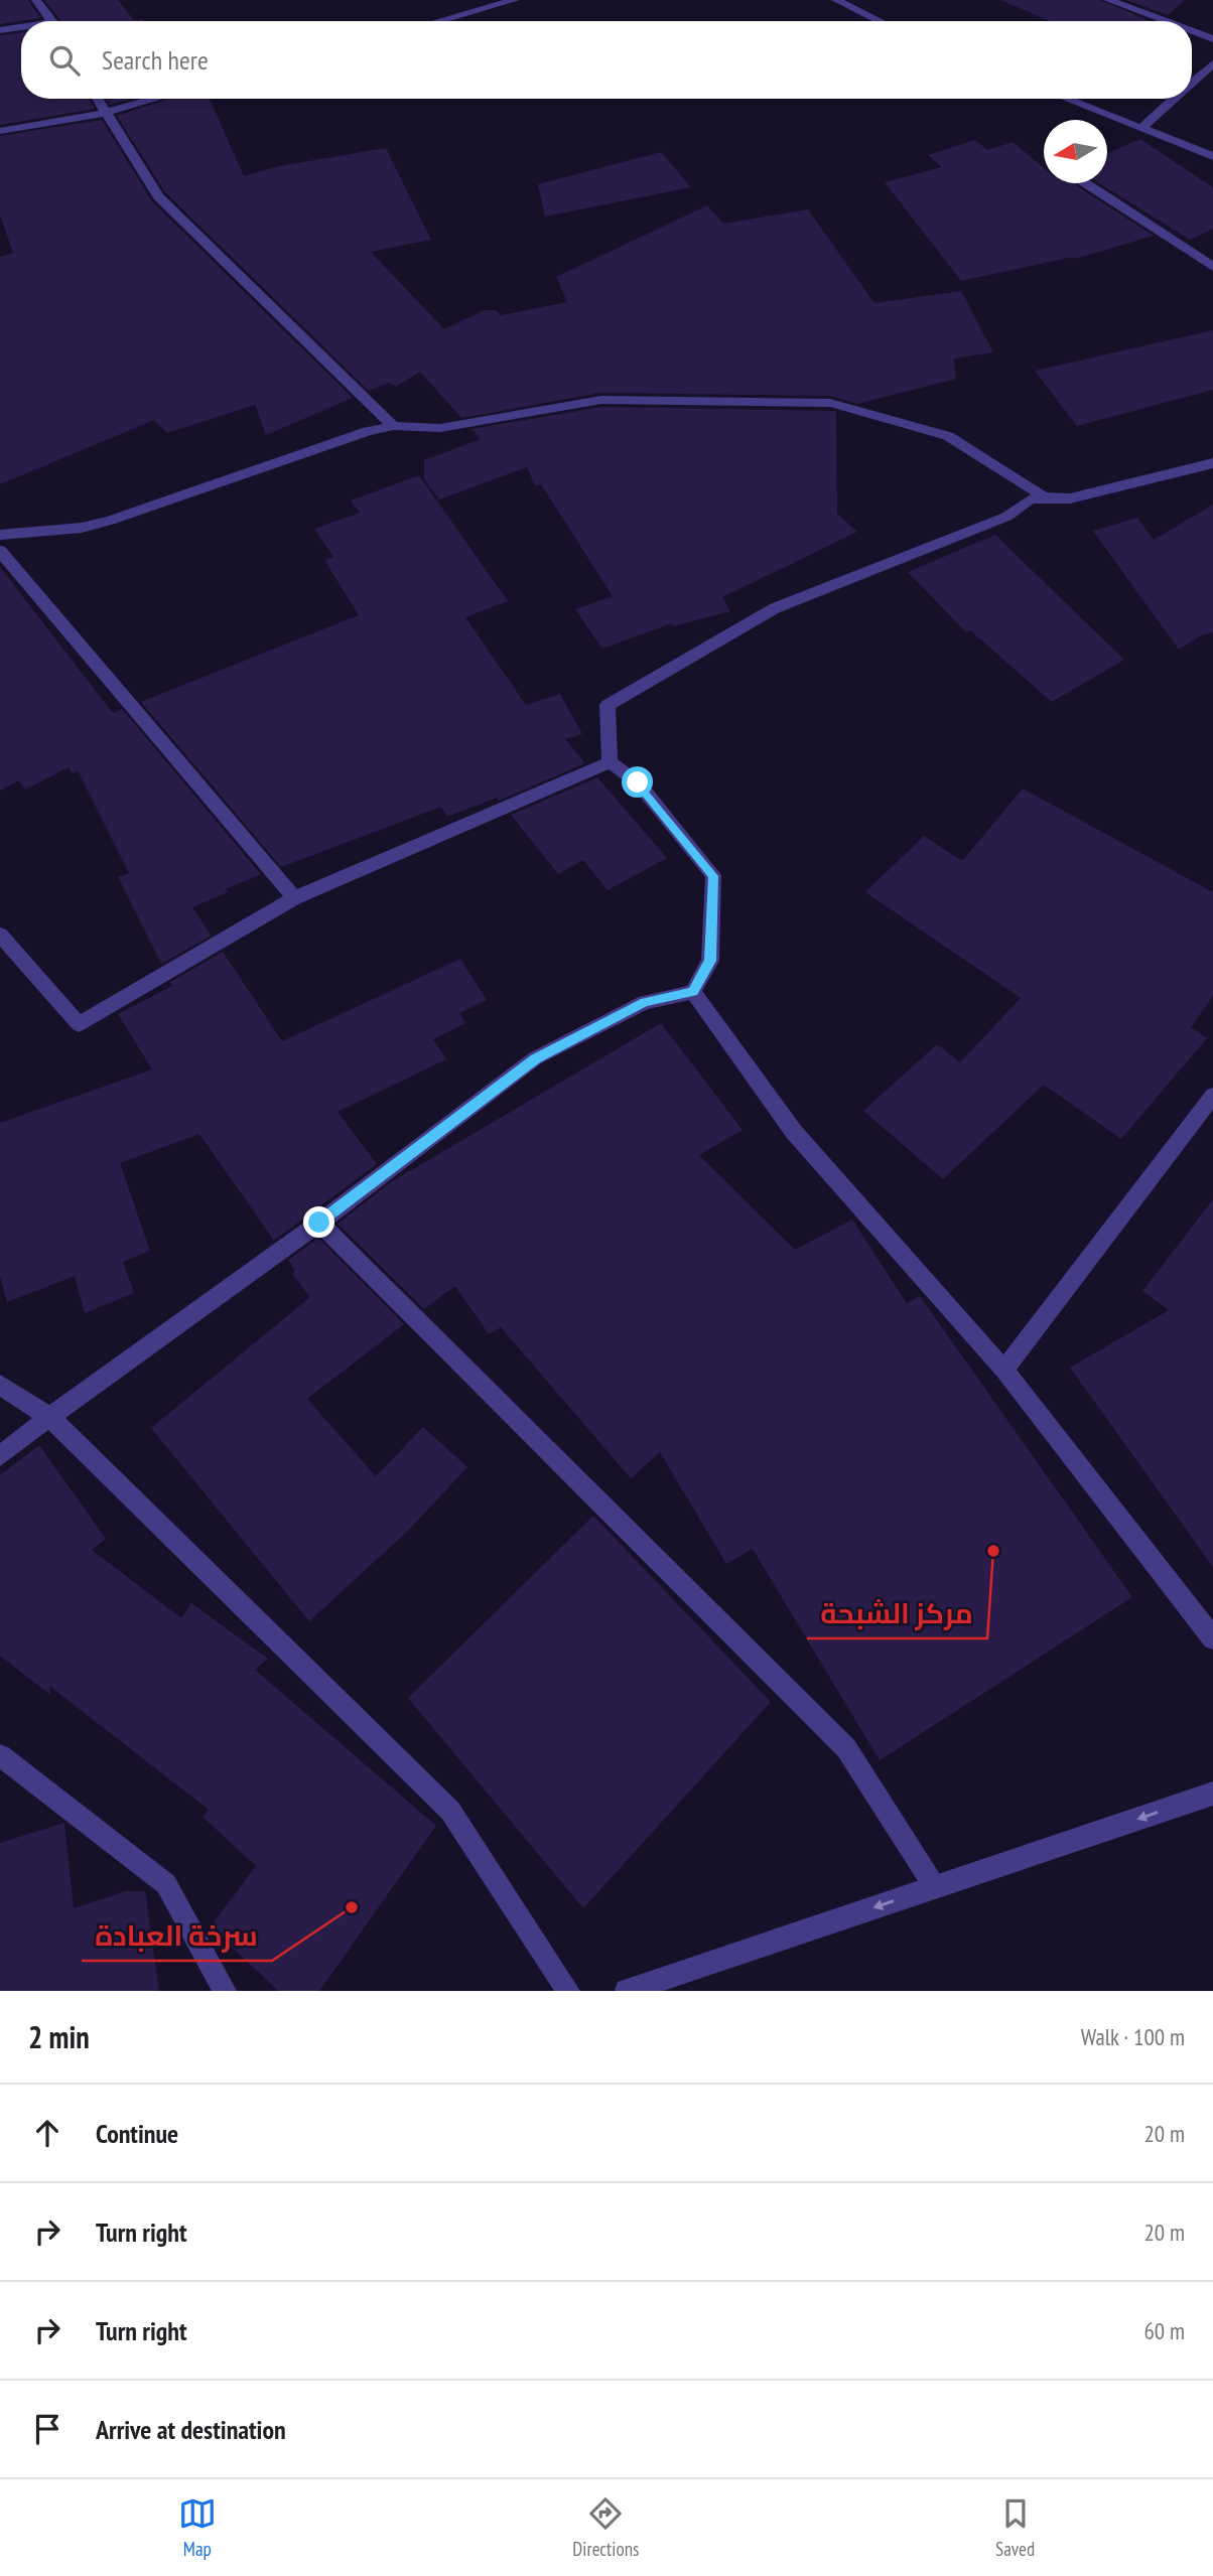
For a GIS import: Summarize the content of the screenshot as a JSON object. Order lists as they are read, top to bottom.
{
  "places": ["مركز الشبحة", "سرخة العبادة"],
  "north": "left",
  "page": {
    "search": "Search here",
    "heading": ["2 min", "Walk · 100 m"],
    "list": [
      ["Continue", "20 m"],
      ["Turn right", "20 m"],
      ["Turn right", "60 m"],
      "Arrive at destination"
    ],
    "nav": ["Map", "Directions", "Saved"]
  }
}
